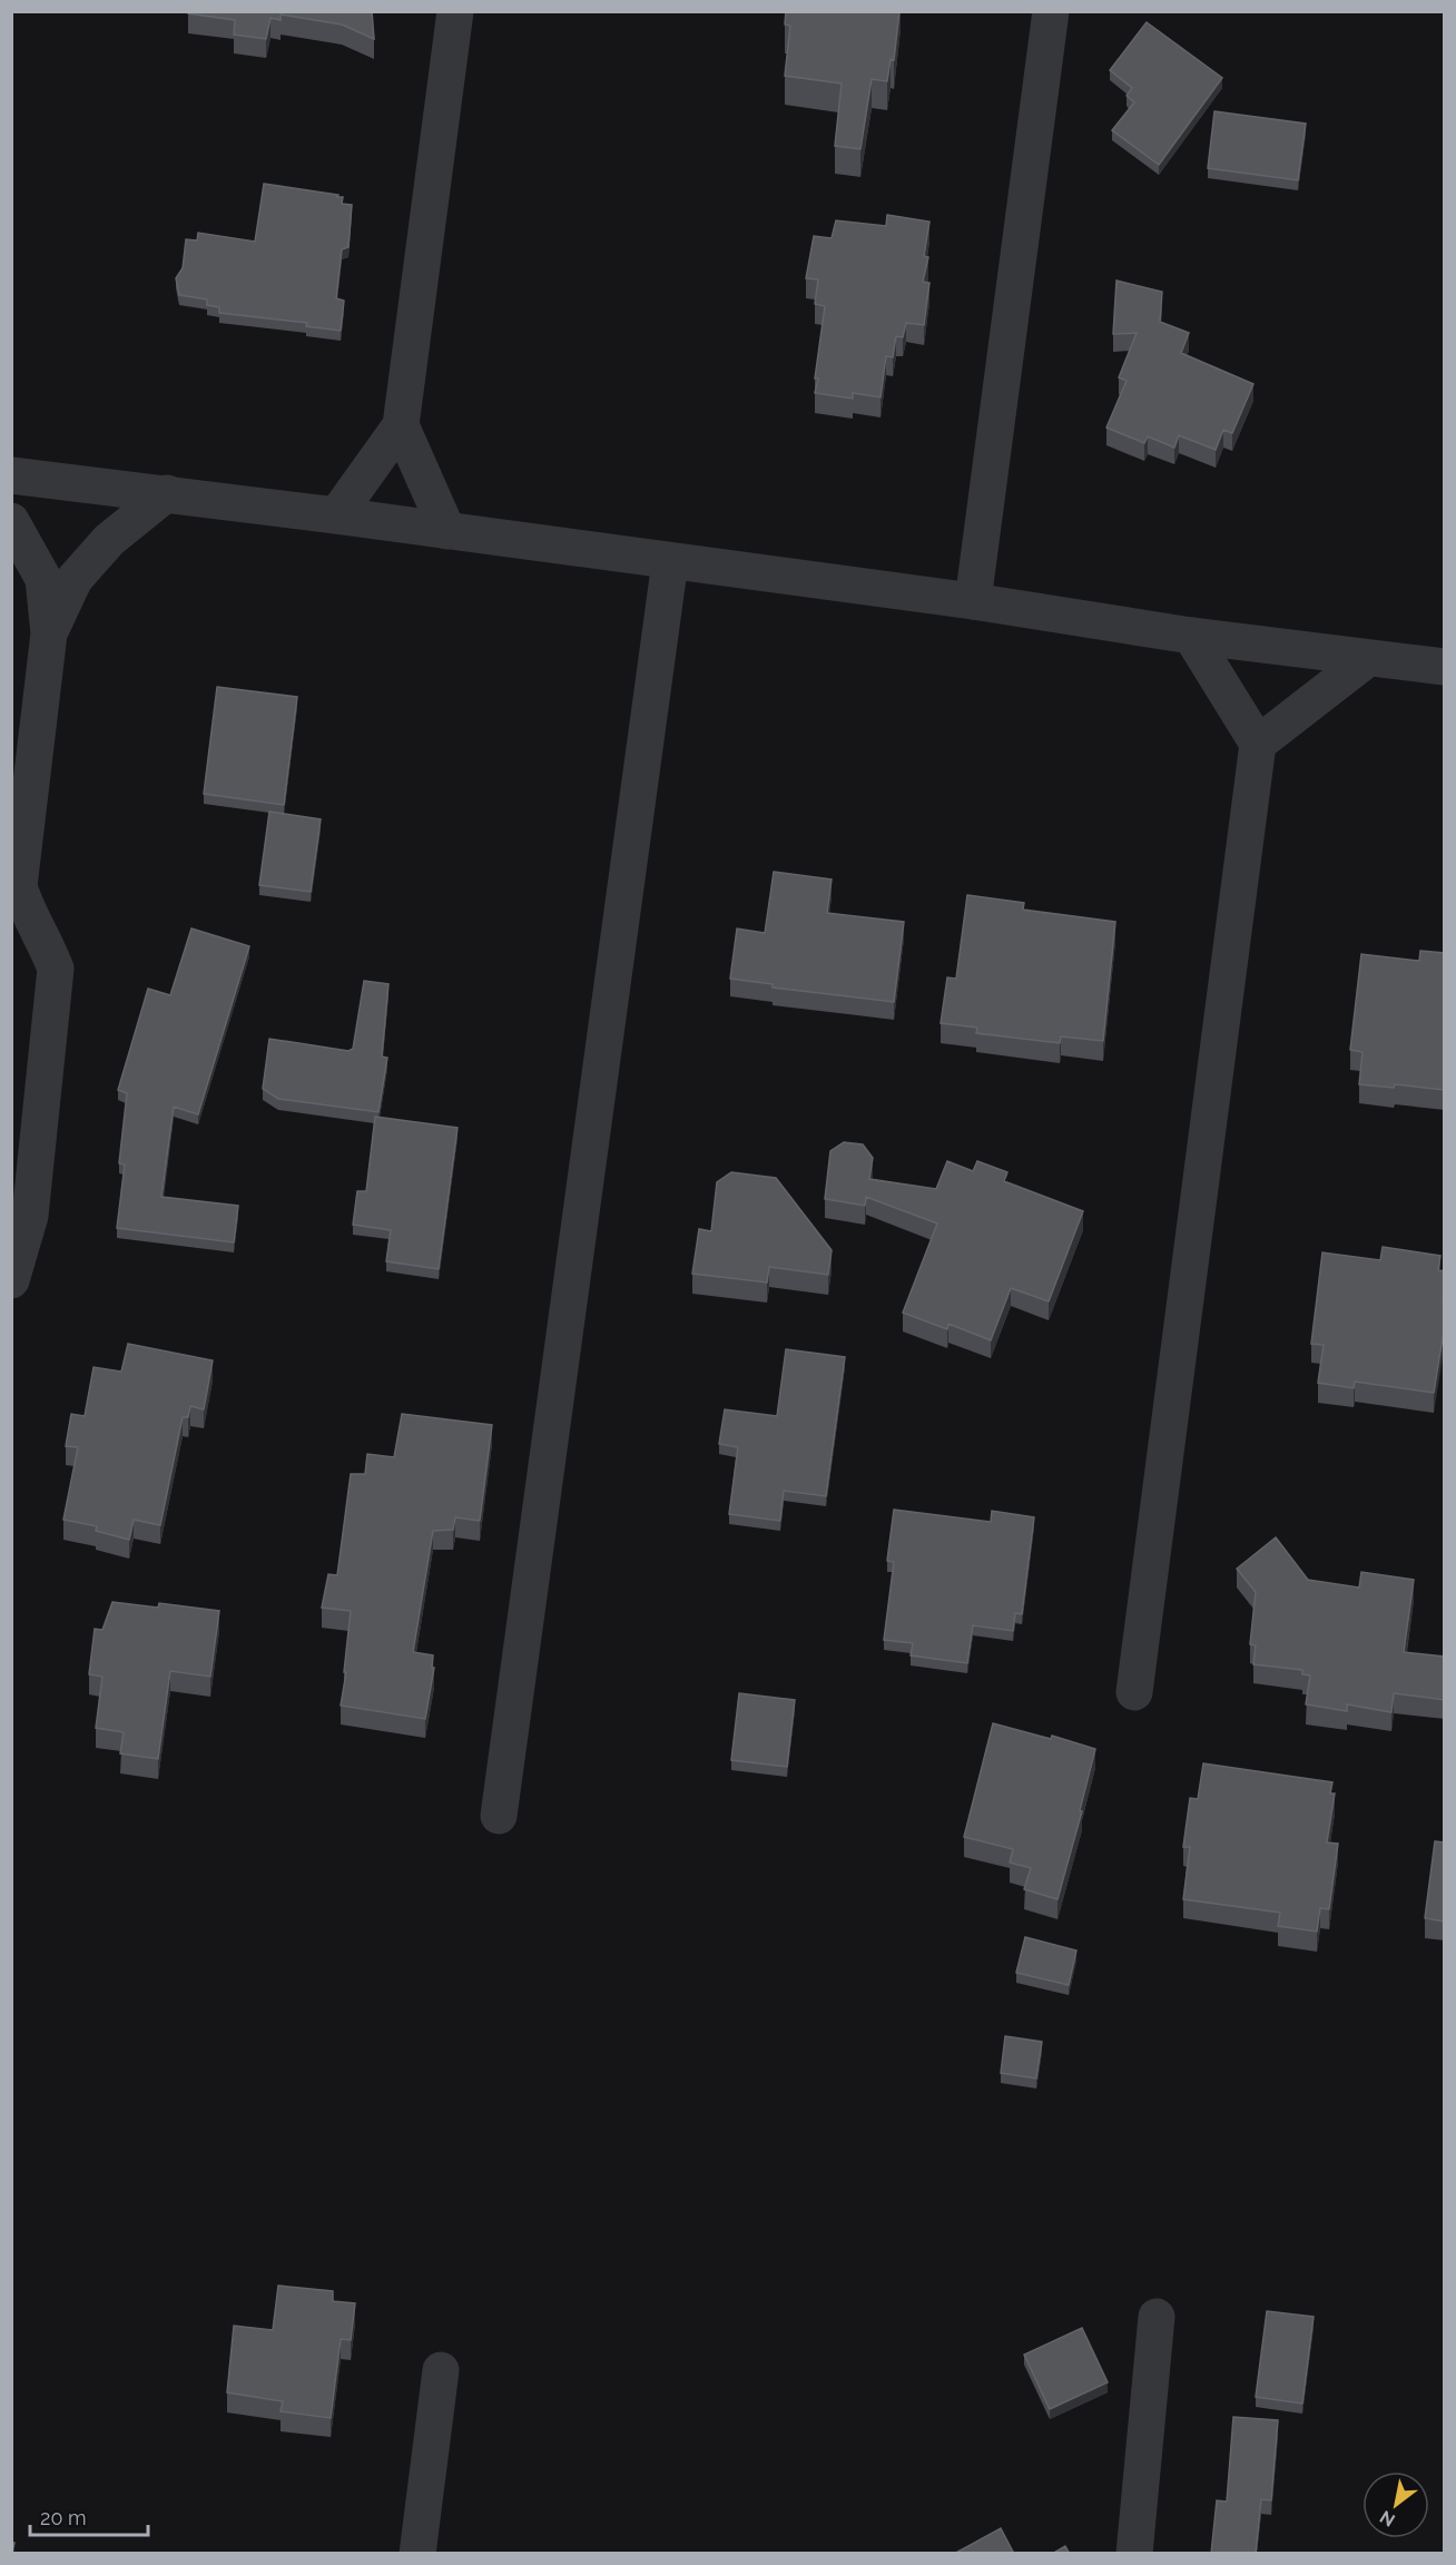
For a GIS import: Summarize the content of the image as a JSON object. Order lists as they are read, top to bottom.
{
  "scale_bar": "20 m",
  "north": "bottom left"
}
